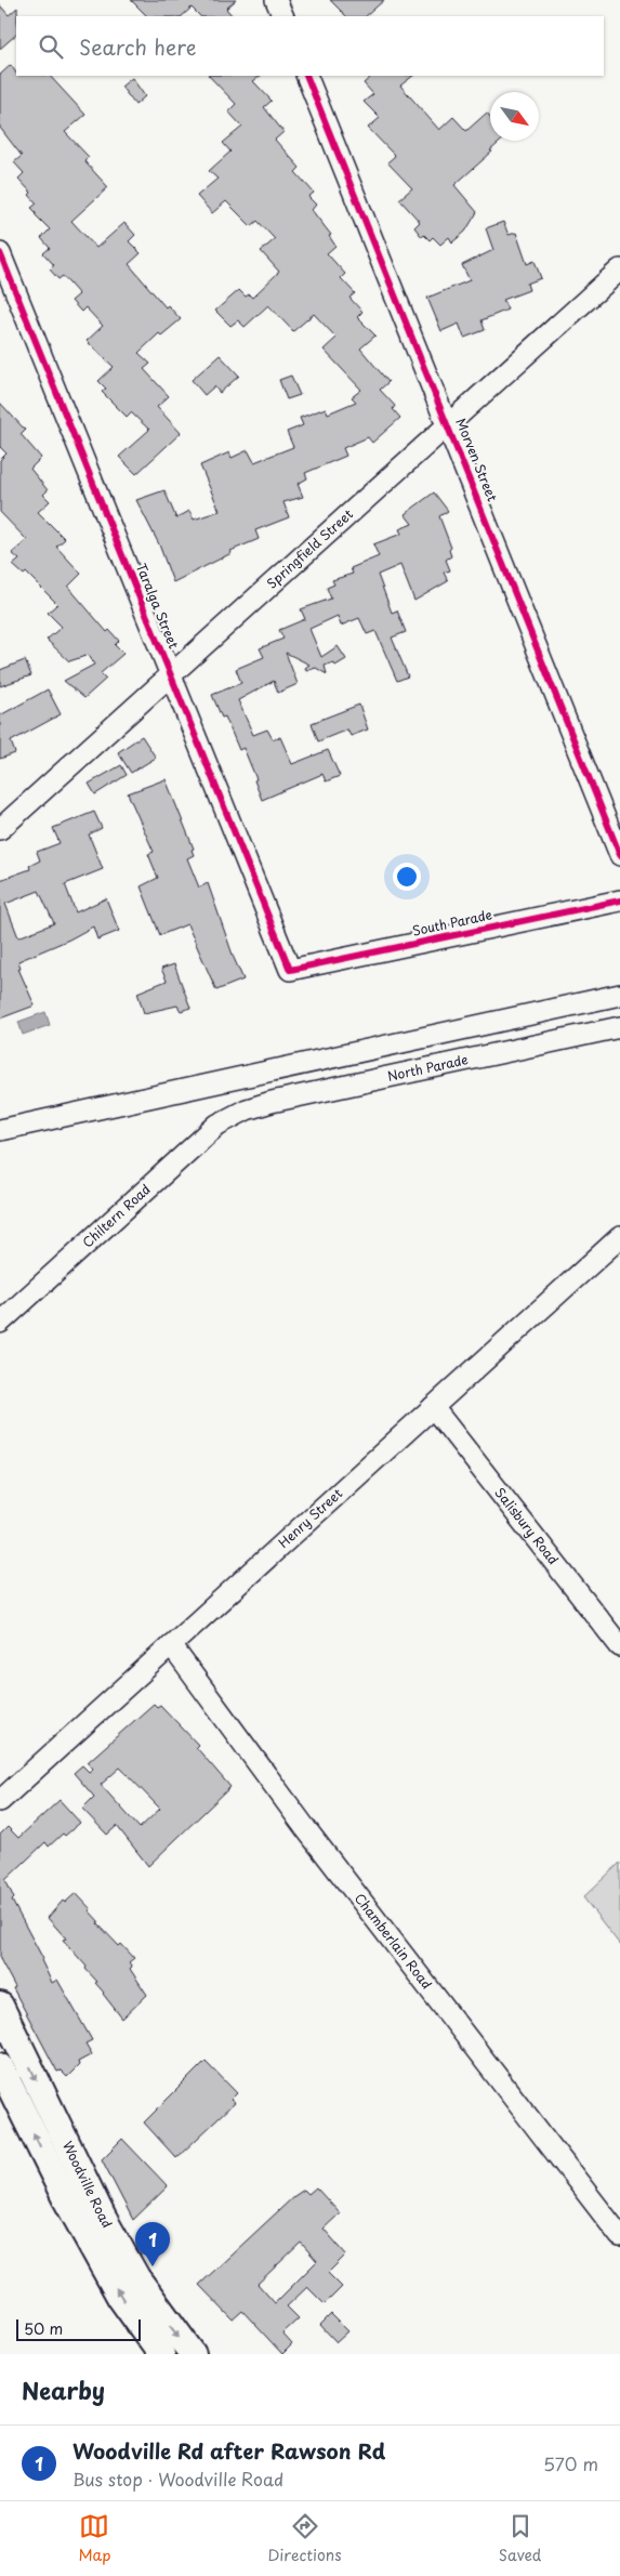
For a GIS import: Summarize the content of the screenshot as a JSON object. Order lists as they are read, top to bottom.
{
  "streets": {
    "main road": ["Woodville Road"],
    "street": [
      "Morven Street",
      "Springfield Street",
      "Taralga Street",
      "South Parade",
      "North Parade",
      "Chiltern Road",
      "Henry Street",
      "Salisbury Road",
      "Chamberlain Road"
    ]
  },
  "crossings": [
    ["Morven Street", "Springfield Street"],
    ["Springfield Street", "Taralga Street"],
    ["Taralga Street", "South Parade"],
    ["North Parade", "Chiltern Road"],
    ["Henry Street", "Salisbury Road"],
    ["Henry Street", "Chamberlain Road"]
  ],
  "scale_bar": "50 m",
  "north": "bottom right",
  "page": {
    "search": "Search here",
    "pins": "1",
    "scale": "50 m",
    "heading": "Nearby",
    "list": [
      {
        "mark": "1",
        "name": "Woodville Rd after Rawson Rd",
        "note": "Bus stop · Woodville Road",
        "value": "570 m"
      }
    ],
    "nav": ["Map", "Directions", "Saved"]
  }
}
